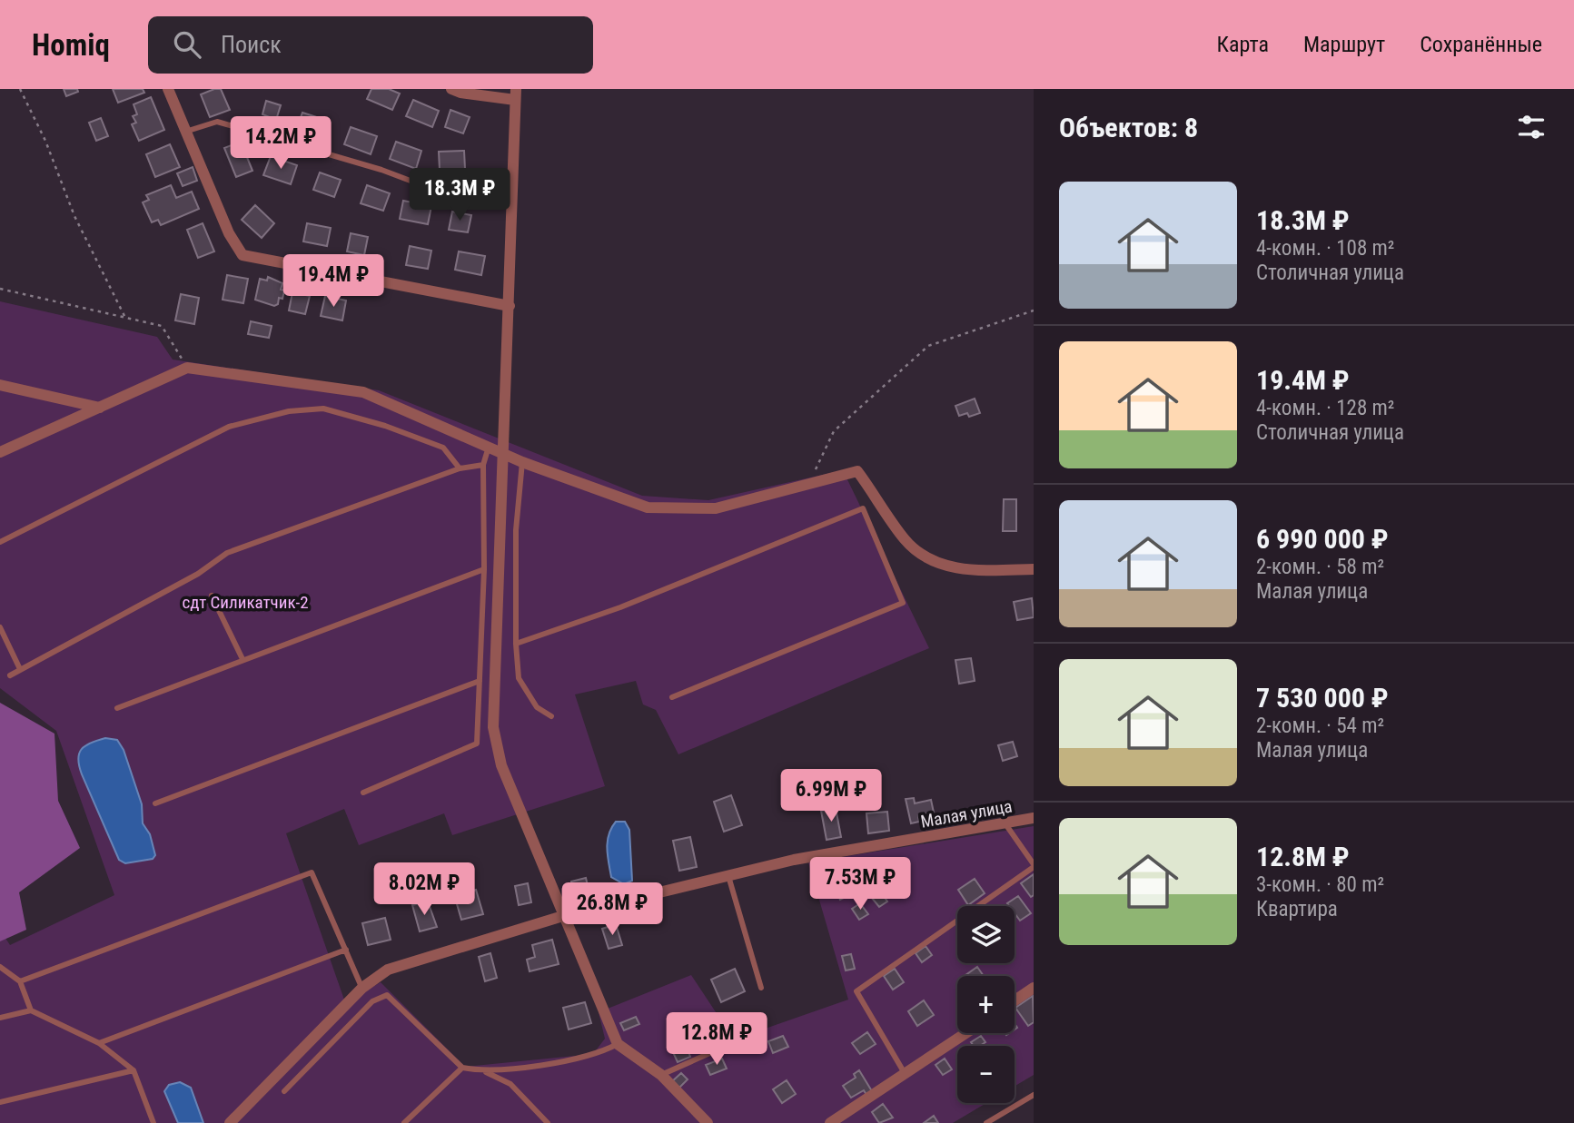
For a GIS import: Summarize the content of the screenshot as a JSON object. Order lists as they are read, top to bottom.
{
  "streets": {
    "street": ["Малая улица"]
  },
  "parks": ["сдт Силикатчик-2"],
  "page": {
    "header": "Homiq",
    "search": "Поиск",
    "nav": ["Карта", "Маршрут", "Сохранённые"],
    "heading": "Объектов: 8",
    "price": [
      "14.2M ₽",
      "18.3M ₽",
      "19.4M ₽",
      "6.99M ₽",
      "7.53M ₽",
      "8.02M ₽",
      "26.8M ₽",
      "12.8M ₽"
    ],
    "list": [
      {
        "name": "18.3M ₽",
        "note": "4-комн. · 108 m² · Столичная улица"
      },
      {
        "name": "19.4M ₽",
        "note": "4-комн. · 128 m² · Столичная улица"
      },
      {
        "name": "6 990 000 ₽",
        "note": "2-комн. · 58 m² · Малая улица"
      },
      {
        "name": "7 530 000 ₽",
        "note": "2-комн. · 54 m² · Малая улица"
      },
      {
        "name": "12.8M ₽",
        "note": "3-комн. · 80 m² · Квартира"
      }
    ],
    "map_buttons": ["+", "−"]
  }
}
